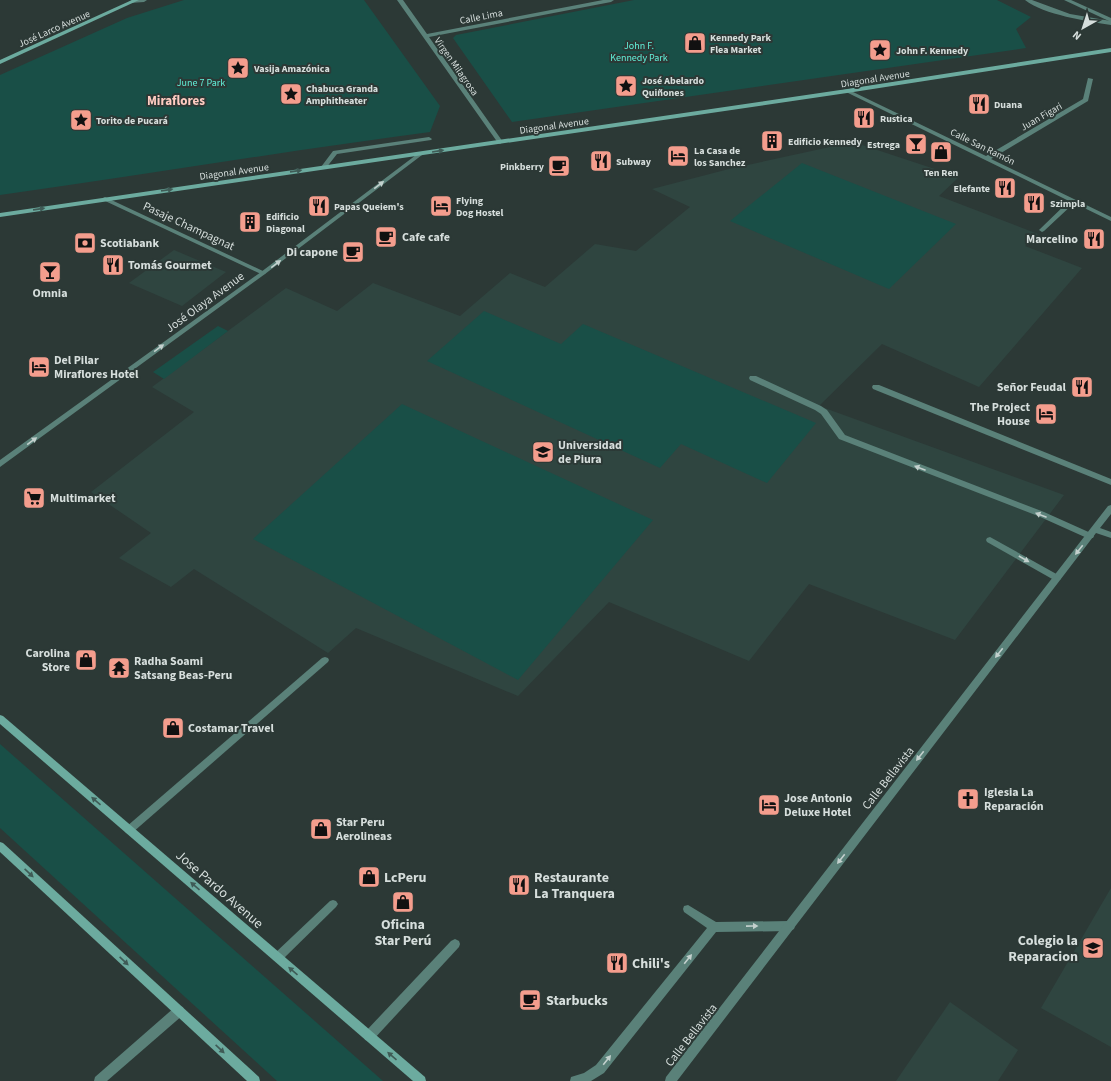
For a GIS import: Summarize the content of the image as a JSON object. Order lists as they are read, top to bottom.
{
  "streets": {
    "main road": ["José Larco Avenue", "Diagonal Avenue", "Jose Pardo Avenue"],
    "street": [
      "Calle Lima",
      "Virgen Milagrosa",
      "Juan Figari",
      "Calle San Ramón",
      "Pasaje Champagnat",
      "José Olaya Avenue",
      "Calle Bellavista"
    ]
  },
  "crossings": [
    ["Calle Lima", "Virgen Milagrosa"],
    ["Virgen Milagrosa", "Diagonal Avenue"],
    ["Diagonal Avenue", "Calle San Ramón"],
    ["Diagonal Avenue", "Pasaje Champagnat"],
    ["Diagonal Avenue", "José Olaya Avenue"],
    ["Juan Figari", "Calle San Ramón"],
    ["Pasaje Champagnat", "José Olaya Avenue"]
  ],
  "one_way": [
    "Diagonal Avenue",
    "José Olaya Avenue",
    "Calle Bellavista",
    "Jose Pardo Avenue"
  ],
  "districts": ["Miraflores"],
  "parks": ["John F. Kennedy Park", "June 7 Park"],
  "places": {
    "shop": [
      "Kennedy Park Flea Market",
      "Ten Ren",
      "Carolina Store",
      "Costamar Travel",
      "Star Peru Aerolineas",
      "LcPeru",
      "Oficina Star Perú"
    ],
    "place": [
      "John F. Kennedy",
      "Vasija Amazónica",
      "José Abelardo Quiñones",
      "Chabuca Granda Amphitheater",
      "Torito de Pucará"
    ],
    "restaurant": [
      "Duana",
      "Rustica",
      "Subway",
      "Elefante",
      "Szimpla",
      "Papas Queiem's",
      "Marcelino",
      "Tomás Gourmet",
      "Señor Feudal",
      "Restaurante La Tranquera",
      "Chili's"
    ],
    "building": ["Edificio Kennedy", "Edificio Diagonal"],
    "bar": ["Estrega", "Omnia"],
    "hotel": [
      "La Casa de los Sanchez",
      "Flying Dog Hostel",
      "Del Pilar Miraflores Hotel",
      "The Project House",
      "Jose Antonio Deluxe Hotel"
    ],
    "cafe": [
      "Pinkberry",
      "Cafe cafe",
      "Di capone",
      "Starbucks"
    ],
    "bank": ["Scotiabank"],
    "school or university": ["Universidad de Piura", "Colegio la Reparacion"],
    "supermarket": ["Multimarket"],
    "temple": ["Radha Soami Satsang Beas-Peru"],
    "church": ["Iglesia La Reparación"]
  },
  "north": "bottom left"
}
